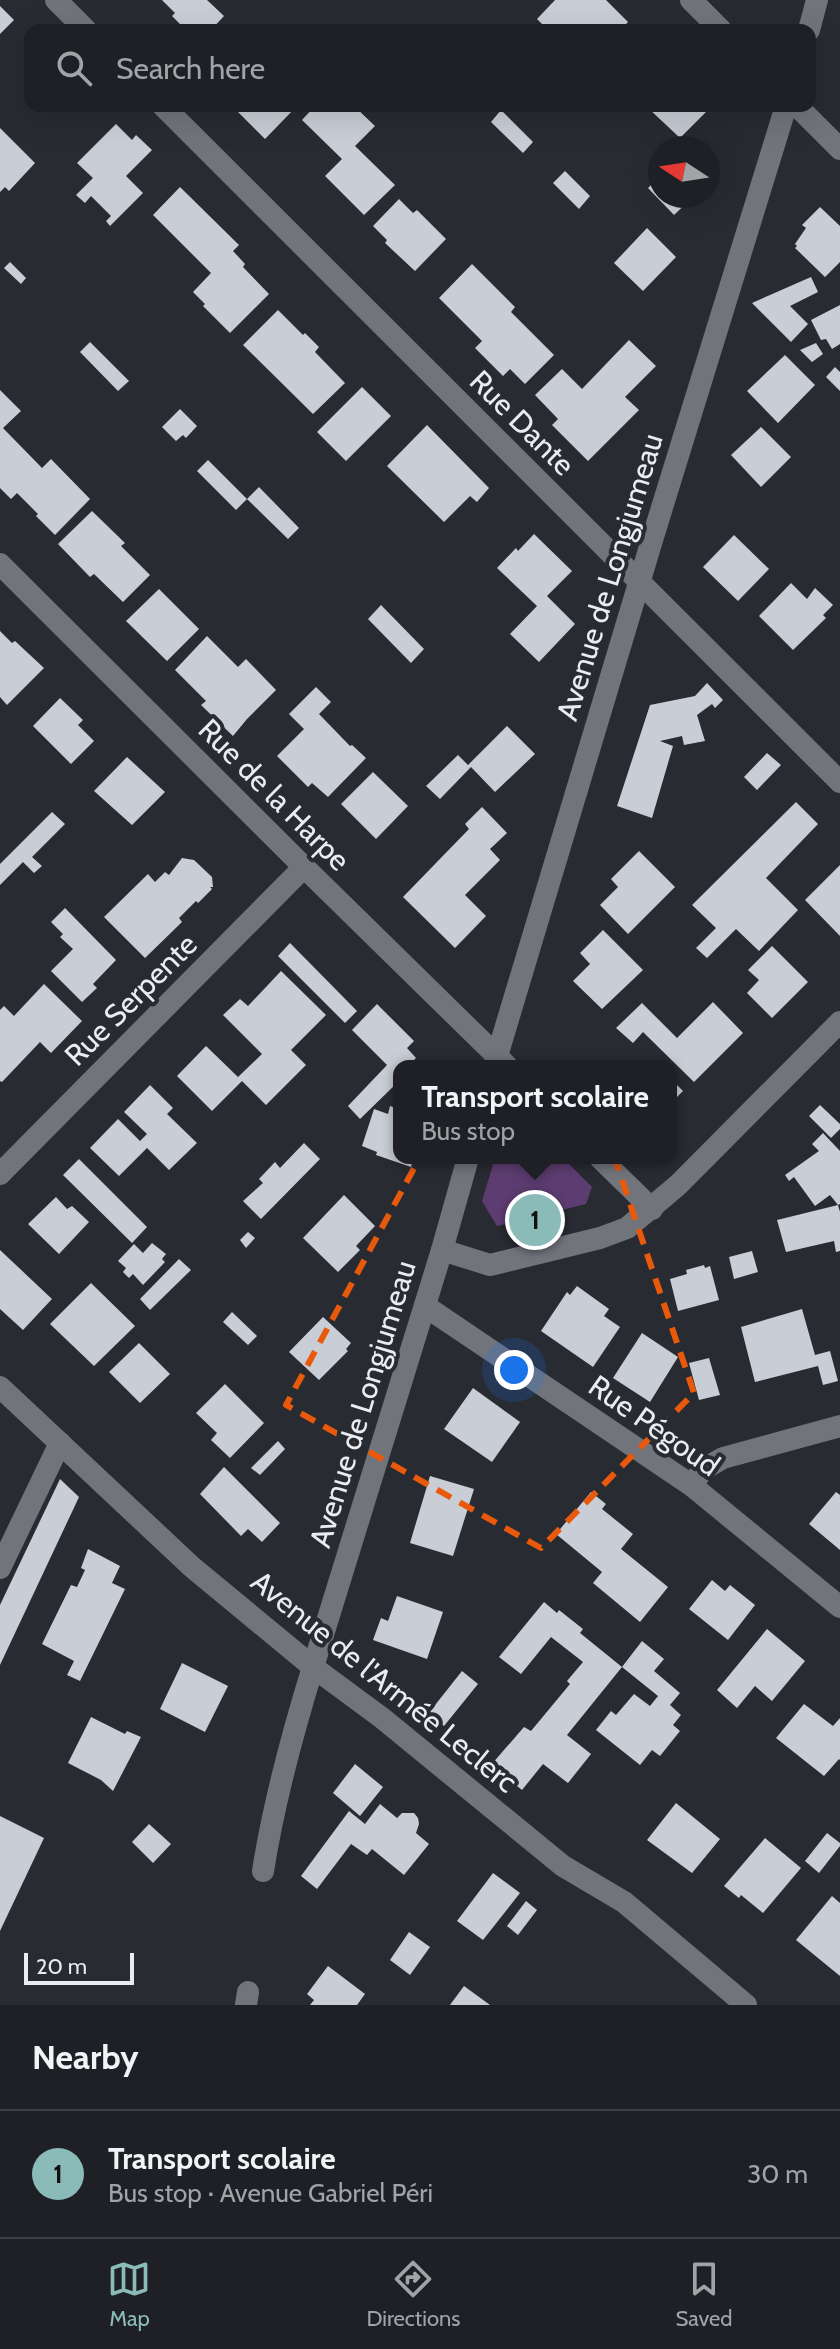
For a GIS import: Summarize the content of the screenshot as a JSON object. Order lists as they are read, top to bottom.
{
  "streets": {
    "street": [
      "Rue Dante",
      "Avenue de Longjumeau",
      "Rue de la Harpe",
      "Rue Serpente",
      "Rue Pégoud",
      "Avenue de l'Armée Leclerc"
    ]
  },
  "crossings": [
    ["Rue Dante", "Avenue de Longjumeau"],
    ["Avenue de Longjumeau", "Rue Pégoud"],
    ["Avenue de Longjumeau", "Avenue de l'Armée Leclerc"],
    ["Rue de la Harpe", "Rue Serpente"]
  ],
  "scale_bar": "20 m",
  "north": "left",
  "page": {
    "search": "Search here",
    "popup": ["Transport scolaire", "Bus stop"],
    "pins": "1",
    "scale": "20 m",
    "heading": "Nearby",
    "list": [
      {
        "mark": "1",
        "name": "Transport scolaire",
        "note": "Bus stop · Avenue Gabriel Péri",
        "value": "30 m"
      }
    ],
    "nav": ["Map", "Directions", "Saved"]
  }
}
